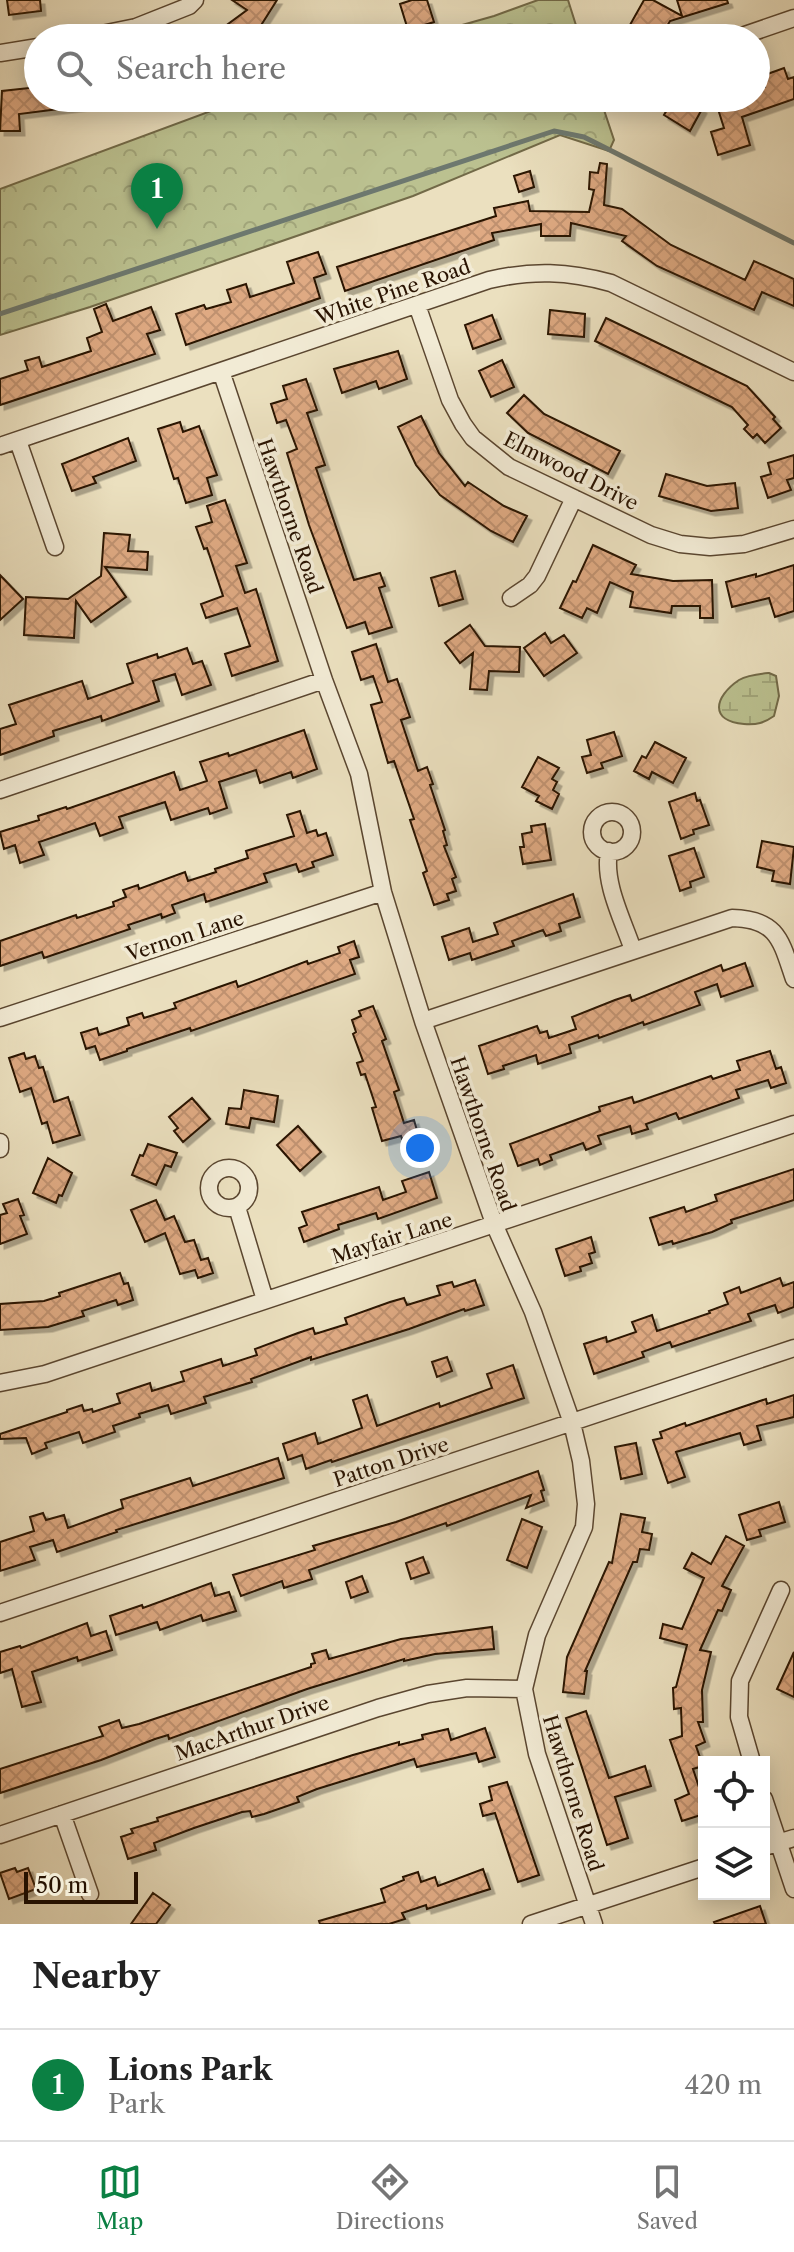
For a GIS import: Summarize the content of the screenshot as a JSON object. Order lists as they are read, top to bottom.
{
  "streets": {
    "street": [
      "White Pine Road",
      "Elmwood Drive",
      "Hawthorne Road",
      "Vernon Lane",
      "Mayfair Lane",
      "Patton Drive",
      "MacArthur Drive"
    ]
  },
  "crossings": [
    ["White Pine Road", "Elmwood Drive"],
    ["White Pine Road", "Hawthorne Road"],
    ["Hawthorne Road", "Vernon Lane"],
    ["Hawthorne Road", "Mayfair Lane"],
    ["Hawthorne Road", "Patton Drive"],
    ["Hawthorne Road", "MacArthur Drive"]
  ],
  "scale_bar": "50 m",
  "page": {
    "search": "Search here",
    "pins": "1",
    "scale": "50 m",
    "heading": "Nearby",
    "list": [
      {
        "mark": "1",
        "name": "Lions Park",
        "note": "Park",
        "value": "420 m"
      }
    ],
    "nav": ["Map", "Directions", "Saved"]
  }
}
